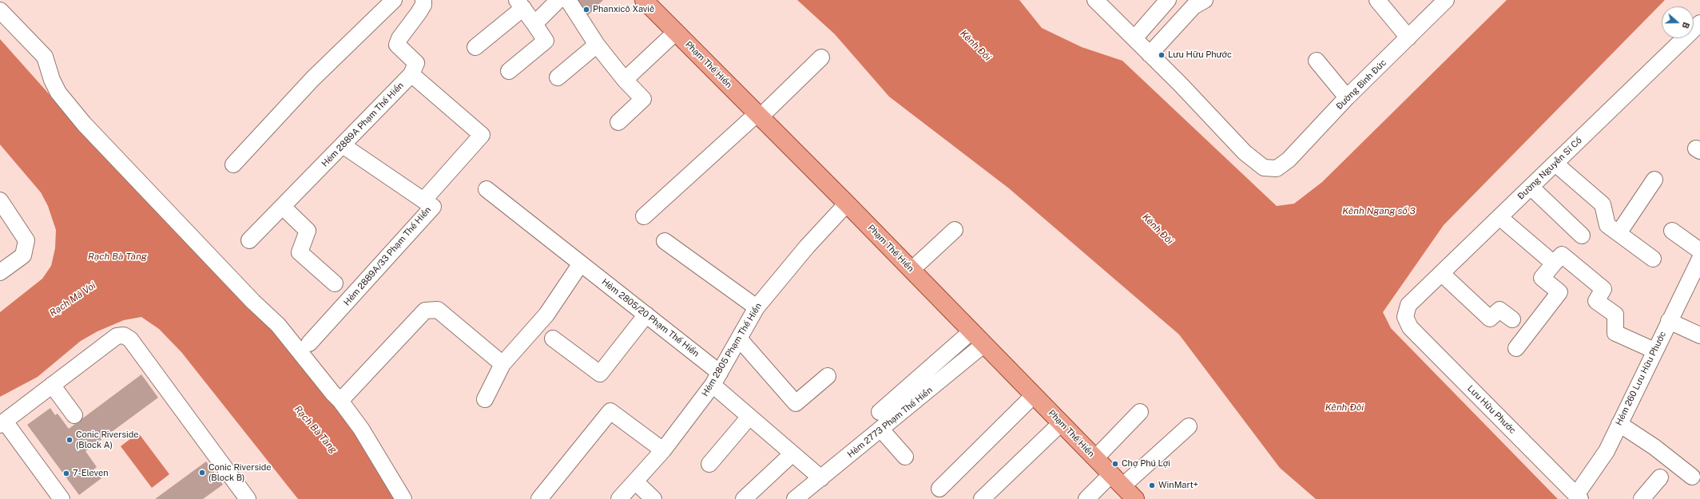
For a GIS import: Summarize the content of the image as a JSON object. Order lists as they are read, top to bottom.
{
  "streets": {
    "main road": ["Phạm Thế Hiển"],
    "street": [
      "Đường Bình Đức",
      "Hẻm 2889A Phạm Thế Hiển",
      "Đường Nguyễn Sĩ Cố",
      "Hẻm 2889A/33 Phạm Thế Hiển",
      "Hẻm 2805/20 Phạm Thế Hiển",
      "Hẻm 2805 Phạm Thế Hiển",
      "Hẻm 260 Lưu Hữu Phước",
      "Lưu Hữu Phước",
      "Hẻm 2773 Phạm Thế Hiển"
    ]
  },
  "crossings": [
    ["Phạm Thế Hiển", "Hẻm 2805 Phạm Thế Hiển"],
    ["Phạm Thế Hiển", "Hẻm 2773 Phạm Thế Hiển"],
    ["Hẻm 2889A Phạm Thế Hiển", "Hẻm 2889A/33 Phạm Thế Hiển"],
    ["Đường Nguyễn Sĩ Cố", "Lưu Hữu Phước"],
    ["Hẻm 2805/20 Phạm Thế Hiển", "Hẻm 2805 Phạm Thế Hiển"],
    ["Hẻm 2805/20 Phạm Thế Hiển", "Hẻm 2773 Phạm Thế Hiển"],
    ["Hẻm 260 Lưu Hữu Phước", "Lưu Hữu Phước"]
  ],
  "water": [
    "Kênh Đôi",
    "Kênh Ngang số 3",
    "Rạch Bà Tàng",
    "Rạch Mã Voi"
  ],
  "places": [
    "Phanxicô Xaviê",
    "Lưu Hữu Phước",
    "Conic Riverside (Block A)",
    "Chợ Phú Lợi",
    "Conic Riverside (Block B)",
    "7-Eleven",
    "WinMart+"
  ],
  "north": "right"
}
